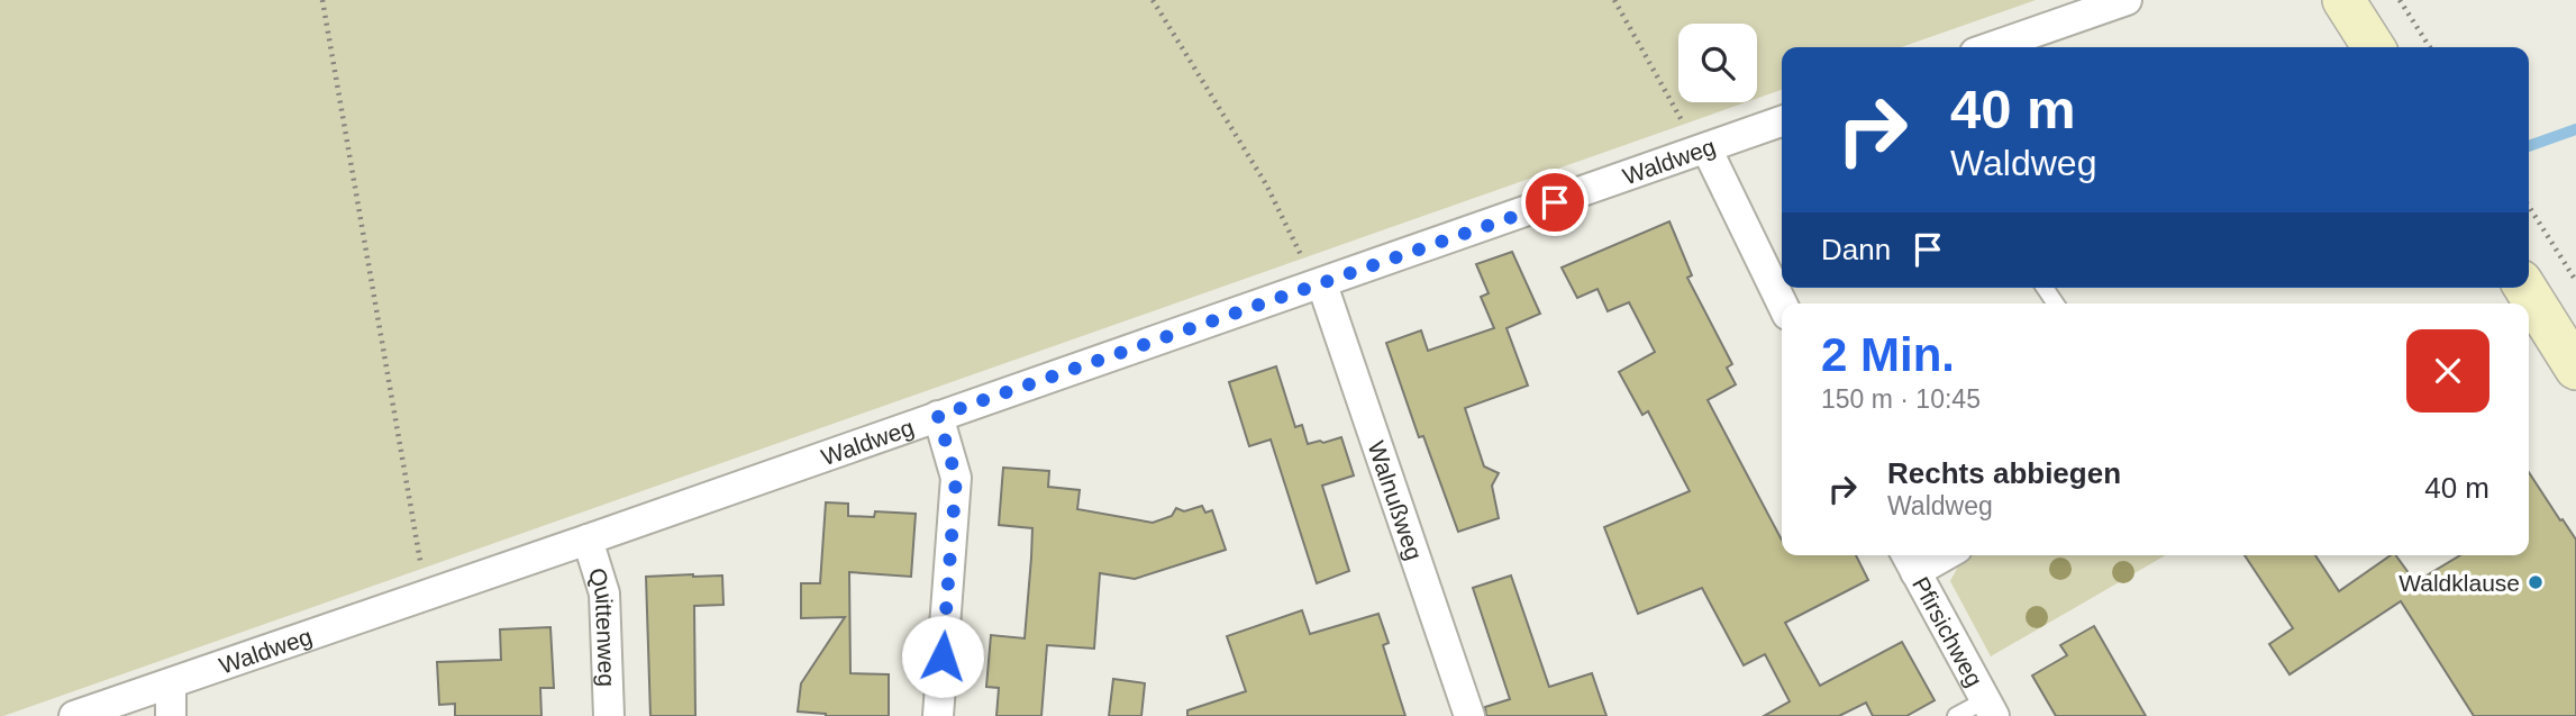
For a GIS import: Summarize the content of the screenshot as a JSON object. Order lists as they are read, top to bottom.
{
  "streets": {
    "street": [
      "Waldweg",
      "Walnußweg",
      "Quittenweg",
      "Pfirsichweg"
    ]
  },
  "crossings": [
    ["Waldweg", "Walnußweg"],
    ["Waldweg", "Quittenweg"]
  ],
  "places": ["Waldklause"],
  "page": {
    "turn": ["40 m", "Waldweg"],
    "then": "Dann",
    "heading": ["2 Min.", "150 m · 10:45"],
    "list": [
      {
        "name": "Rechts abbiegen",
        "note": "Waldweg",
        "value": "40 m"
      }
    ]
  }
}
